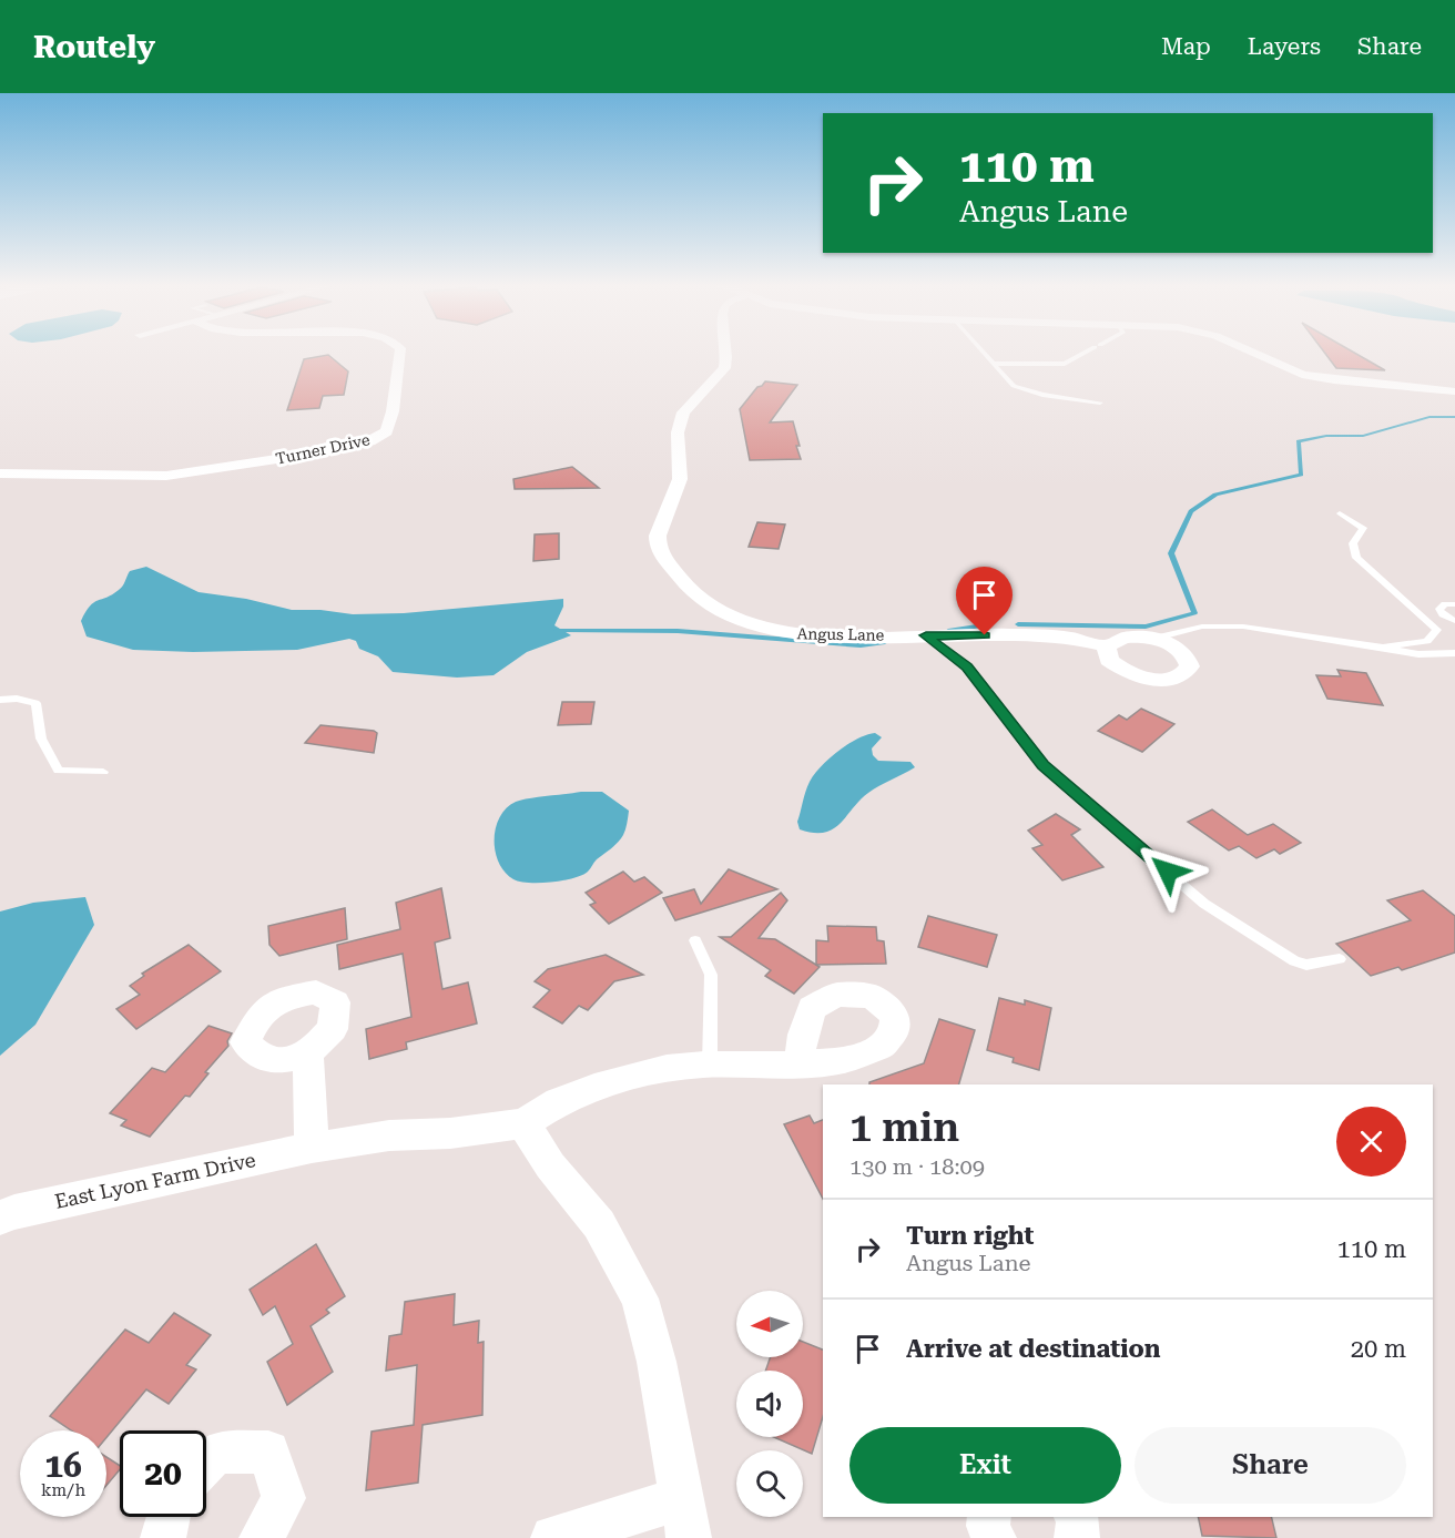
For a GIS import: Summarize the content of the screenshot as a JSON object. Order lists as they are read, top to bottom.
{
  "streets": {
    "street": ["Turner Drive", "Angus Lane", "East Lyon Farm Drive"]
  },
  "north": "left",
  "page": {
    "header": "Routely",
    "nav": ["Map", "Layers", "Share"],
    "turn": ["110 m", "Angus Lane"],
    "heading": ["1 min", "130 m · 18:09"],
    "list": [
      {
        "name": "Turn right",
        "note": "Angus Lane",
        "value": "110 m"
      },
      {
        "name": "Arrive at destination",
        "value": "20 m"
      }
    ],
    "buttons": ["Exit", "Share"],
    "speed": "16 km/h",
    "limit": "20"
  }
}
